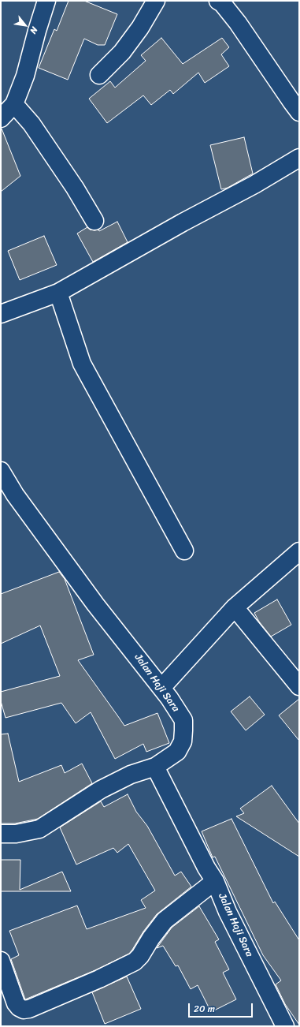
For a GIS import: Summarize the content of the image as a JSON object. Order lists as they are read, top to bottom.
{
  "streets": {
    "street": ["Jalan Haji Sara"]
  },
  "scale_bar": "20 m",
  "north": "bottom right"
}
